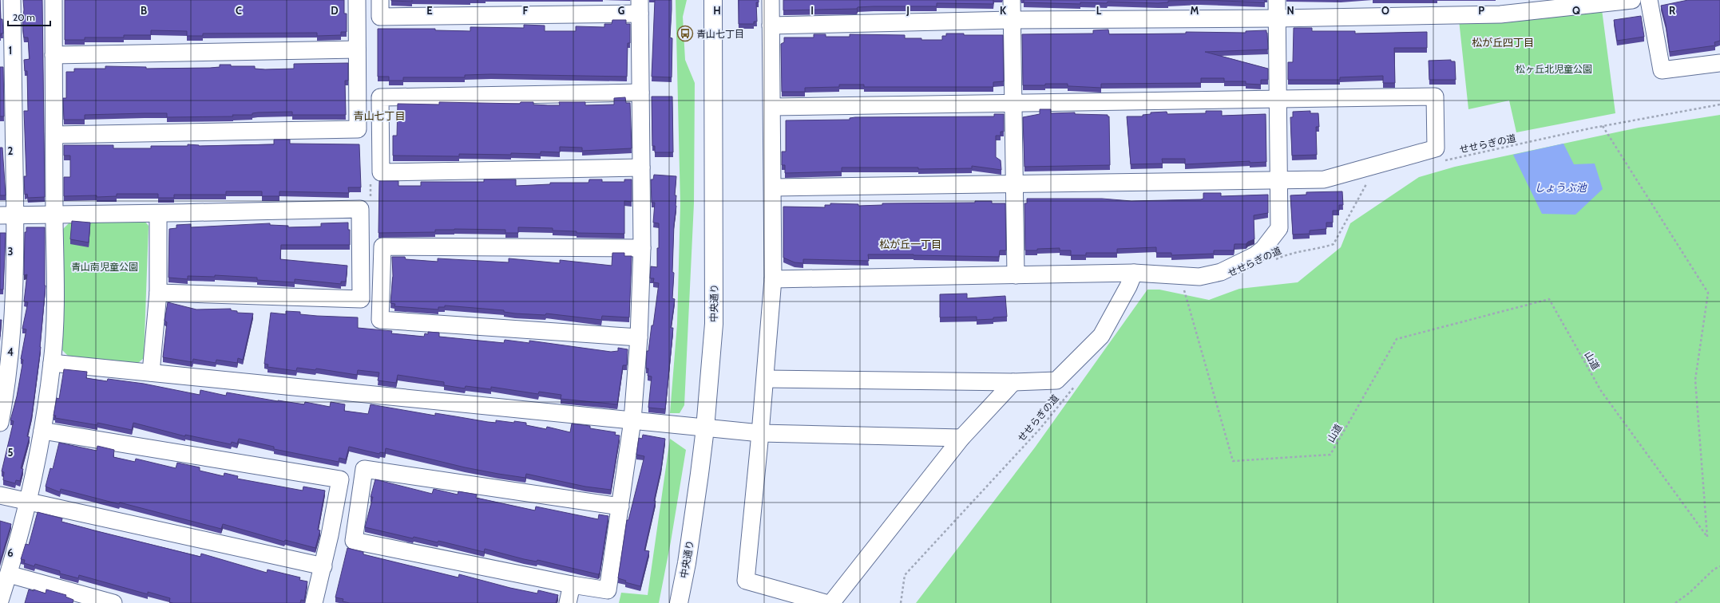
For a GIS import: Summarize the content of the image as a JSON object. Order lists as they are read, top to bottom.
{
  "streets": {
    "street": ["中央通り"],
    "path": ["せせらぎの道", "山道"]
  },
  "crossings": [
    ["せせらぎの道", "山道"]
  ],
  "districts": ["松が丘四丁目", "青山七丁目", "松が丘一丁目"],
  "water": ["しょうぶ池"],
  "parks": ["松ヶ丘北児童公園", "青山南児童公園"],
  "places": {
    "bus stop": ["青山七丁目"]
  },
  "scale_bar": "20 m",
  "grid": {
    "columns": [
      "B",
      "C",
      "D",
      "E",
      "F",
      "G",
      "H",
      "I",
      "J",
      "K",
      "L",
      "M",
      "N",
      "O",
      "P",
      "Q",
      "R"
    ],
    "rows": [
      "1",
      "2",
      "3",
      "4",
      "5",
      "6"
    ]
  }
}
